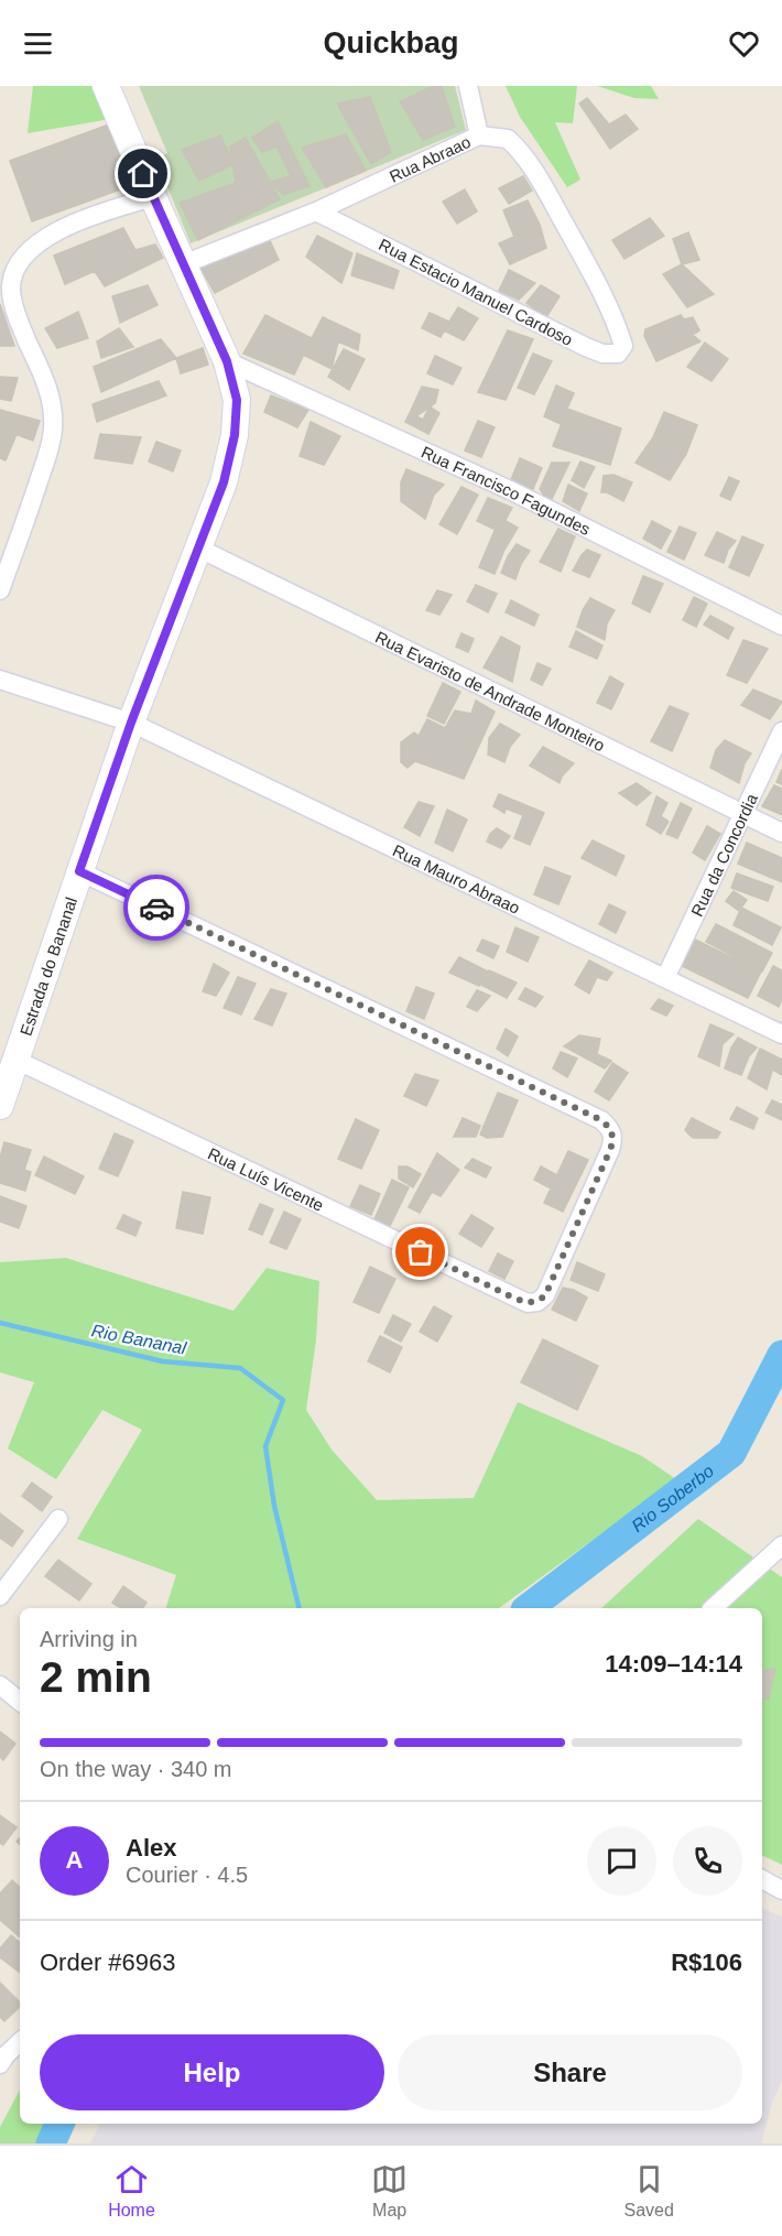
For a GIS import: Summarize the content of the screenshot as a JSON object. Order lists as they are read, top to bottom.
{
  "streets": {
    "main road": ["Estrada do Bananal"],
    "street": [
      "Rua Abraao",
      "Rua Estacio Manuel Cardoso",
      "Rua Francisco Fagundes",
      "Rua Evaristo de Andrade Monteiro",
      "Rua da Concordia",
      "Rua Mauro Abraao",
      "Rua Luís Vicente"
    ]
  },
  "crossings": [
    ["Rua Abraao", "Rua Estacio Manuel Cardoso"],
    ["Rua Abraao", "Estrada do Bananal"],
    ["Rua Francisco Fagundes", "Estrada do Bananal"],
    ["Rua Evaristo de Andrade Monteiro", "Rua da Concordia"],
    ["Rua Evaristo de Andrade Monteiro", "Estrada do Bananal"],
    ["Rua da Concordia", "Rua Mauro Abraao"],
    ["Rua Mauro Abraao", "Estrada do Bananal"],
    ["Estrada do Bananal", "Rua Luís Vicente"]
  ],
  "water": ["Rio Bananal", "Rio Soberbo"],
  "page": {
    "header": "Quickbag",
    "heading": ["2 min", "Arriving in", "14:09–14:14"],
    "panel": [
      "Alex",
      "Courier · 4.5",
      "Order #6963",
      "R$106"
    ],
    "bar": "On the way · 340 m",
    "round": "A",
    "buttons": ["Help", "Share"],
    "tabs": ["Home", "Map", "Saved"]
  }
}
